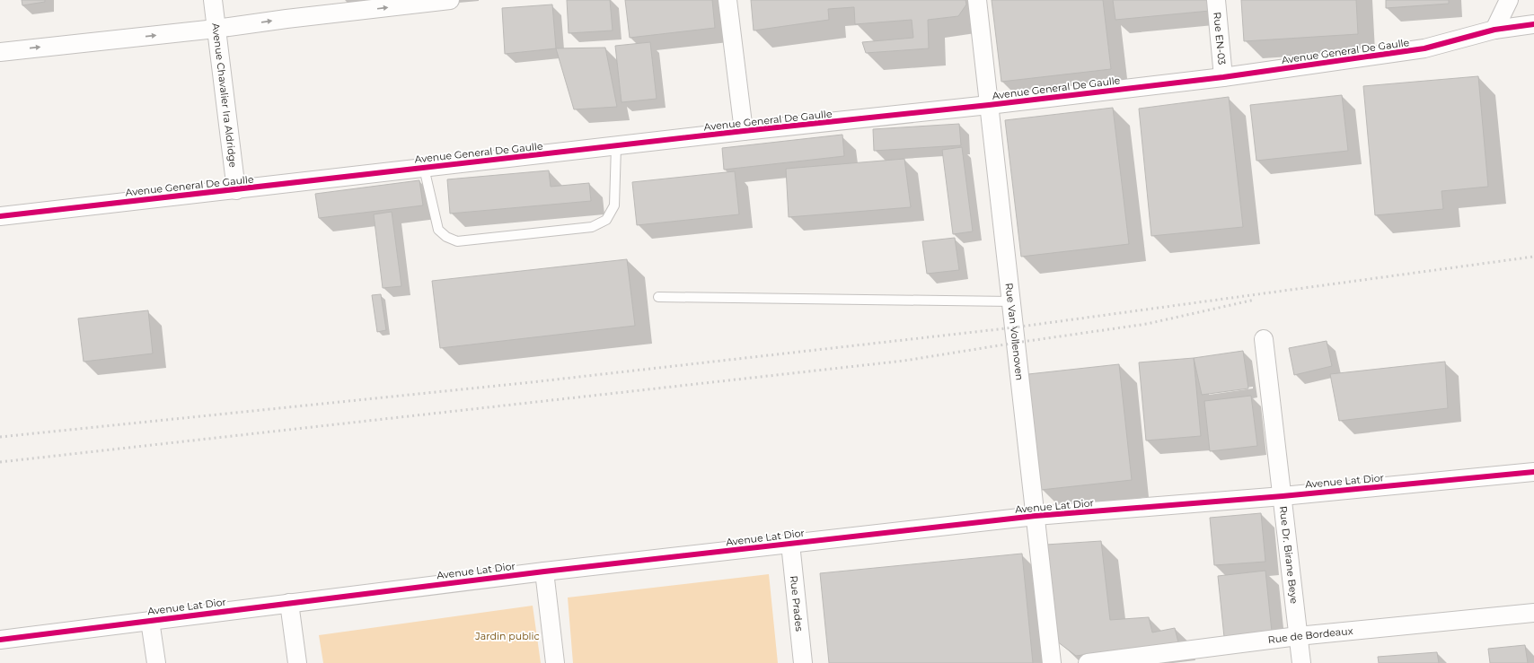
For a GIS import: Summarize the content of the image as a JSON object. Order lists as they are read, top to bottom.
{
  "streets": {
    "street": [
      "Rue EN-03",
      "Avenue General De Gaulle",
      "Avenue Chavalier Ira Aldridge",
      "Rue Van Vollenoven",
      "Avenue Lat Dior",
      "Rue Dr. Birane Beye",
      "Rue Prades",
      "Rue de Bordeaux"
    ]
  },
  "crossings": [
    ["Rue EN-03", "Avenue General De Gaulle"],
    ["Avenue General De Gaulle", "Avenue Chavalier Ira Aldridge"],
    ["Avenue General De Gaulle", "Rue Van Vollenoven"],
    ["Rue Van Vollenoven", "Avenue Lat Dior"],
    ["Avenue Lat Dior", "Rue Dr. Birane Beye"],
    ["Avenue Lat Dior", "Rue Prades"],
    ["Rue Dr. Birane Beye", "Rue de Bordeaux"]
  ],
  "parks": ["Jardin public"]
}
